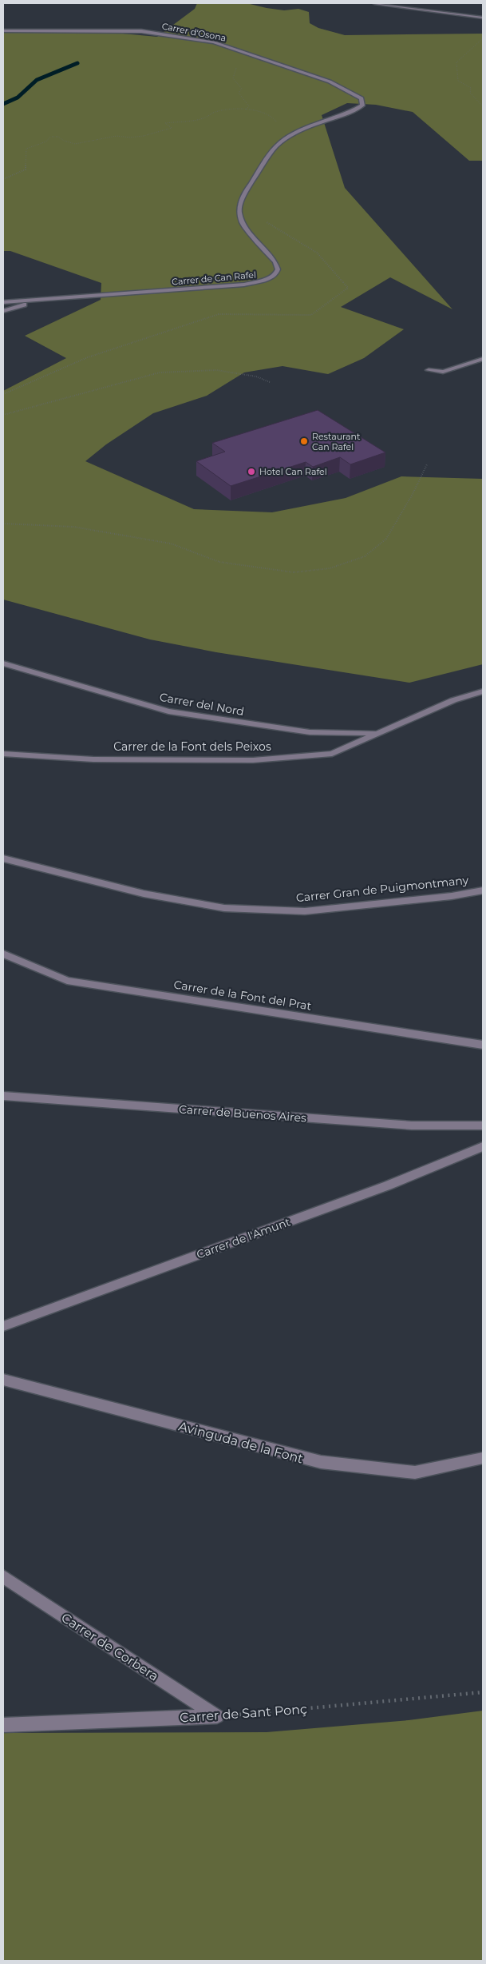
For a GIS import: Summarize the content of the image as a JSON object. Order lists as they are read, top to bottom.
{
  "streets": {
    "street": [
      "Carrer d'Osona",
      "Carrer de Can Rafel",
      "Carrer del Nord",
      "Carrer de la Font dels Peixos",
      "Carrer Gran de Puigmontmany",
      "Carrer de la Font del Prat",
      "Carrer de Buenos Aires",
      "Carrer de l'Amunt",
      "Avinguda de la Font",
      "Carrer de Corbera",
      "Carrer de Sant Ponç"
    ]
  },
  "crossings": [
    ["Carrer del Nord", "Carrer de la Font dels Peixos"],
    ["Carrer de Corbera", "Carrer de Sant Ponç"]
  ],
  "places": ["Restaurant Can Rafel", "Hotel Can Rafel"]
}
